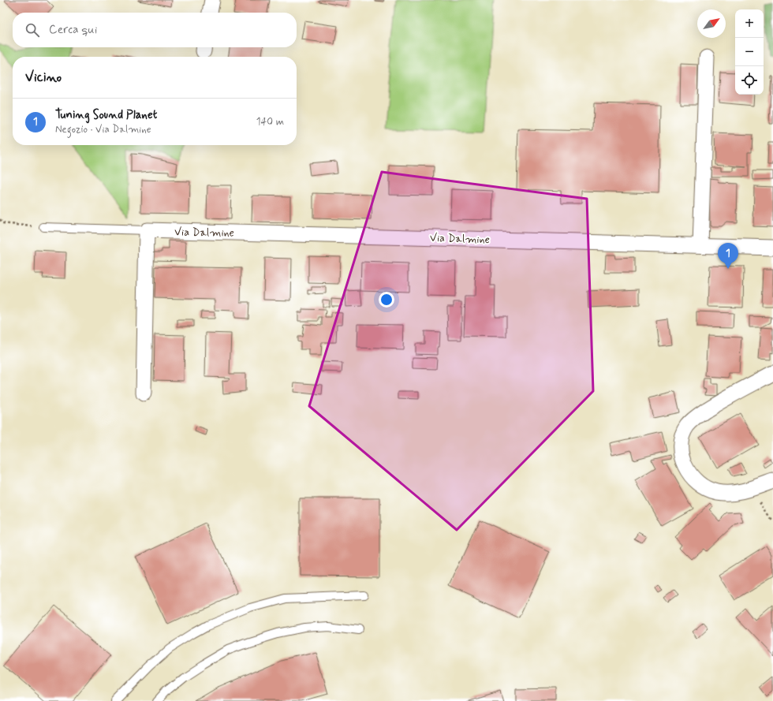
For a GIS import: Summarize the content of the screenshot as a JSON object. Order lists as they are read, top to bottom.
{
  "streets": {
    "street": ["Via Dalmine"]
  },
  "north": "top right",
  "page": {
    "map_buttons": ["+", "−"],
    "search": "Cerca qui",
    "heading": "Vicino",
    "list": [
      {
        "mark": "1",
        "name": "Tuning Sound Planet",
        "note": "Negozio · Via Dalmine",
        "value": "140 m"
      }
    ],
    "pins": "1"
  }
}
